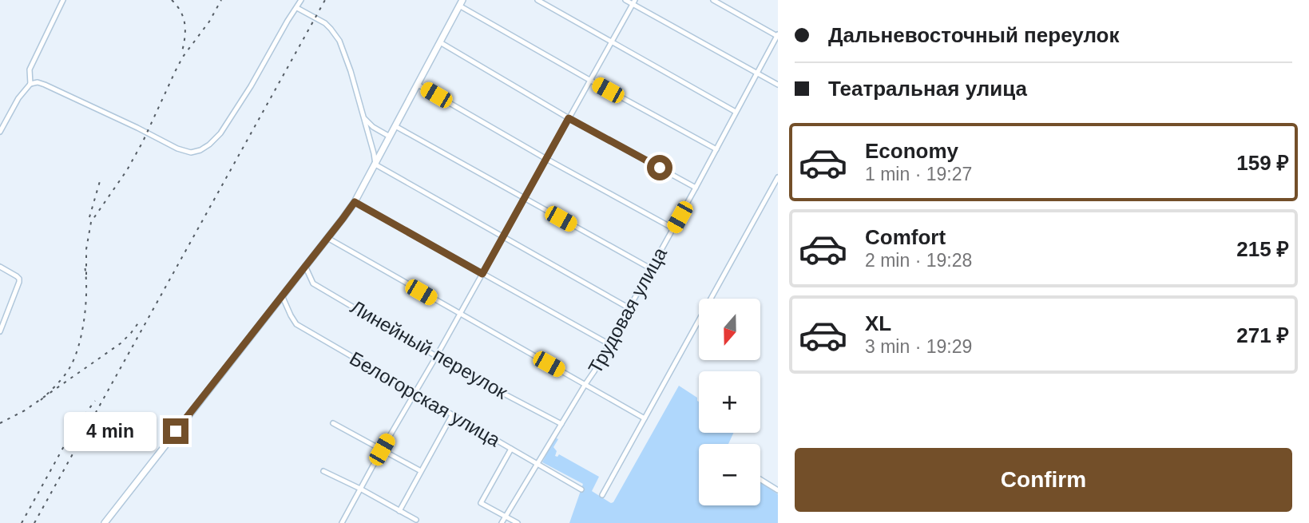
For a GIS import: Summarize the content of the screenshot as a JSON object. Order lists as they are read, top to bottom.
{
  "streets": {
    "street": ["Трудовая улица", "Линейный переулок", "Белогорская улица"]
  },
  "crossings": [
    ["Трудовая улица", "Линейный переулок"],
    ["Трудовая улица", "Белогорская улица"]
  ],
  "north": "bottom",
  "page": {
    "banner": ["Дальневосточный переулок", "Театральная улица"],
    "list": [
      {
        "name": "Economy",
        "note": "1 min · 19:27",
        "value": "159 ₽"
      },
      {
        "name": "Comfort",
        "note": "2 min · 19:28",
        "value": "215 ₽"
      },
      {
        "name": "XL",
        "note": "3 min · 19:29",
        "value": "271 ₽"
      }
    ],
    "map_buttons": ["+", "−"],
    "bubble": "4 min",
    "buttons": "Confirm"
  }
}
